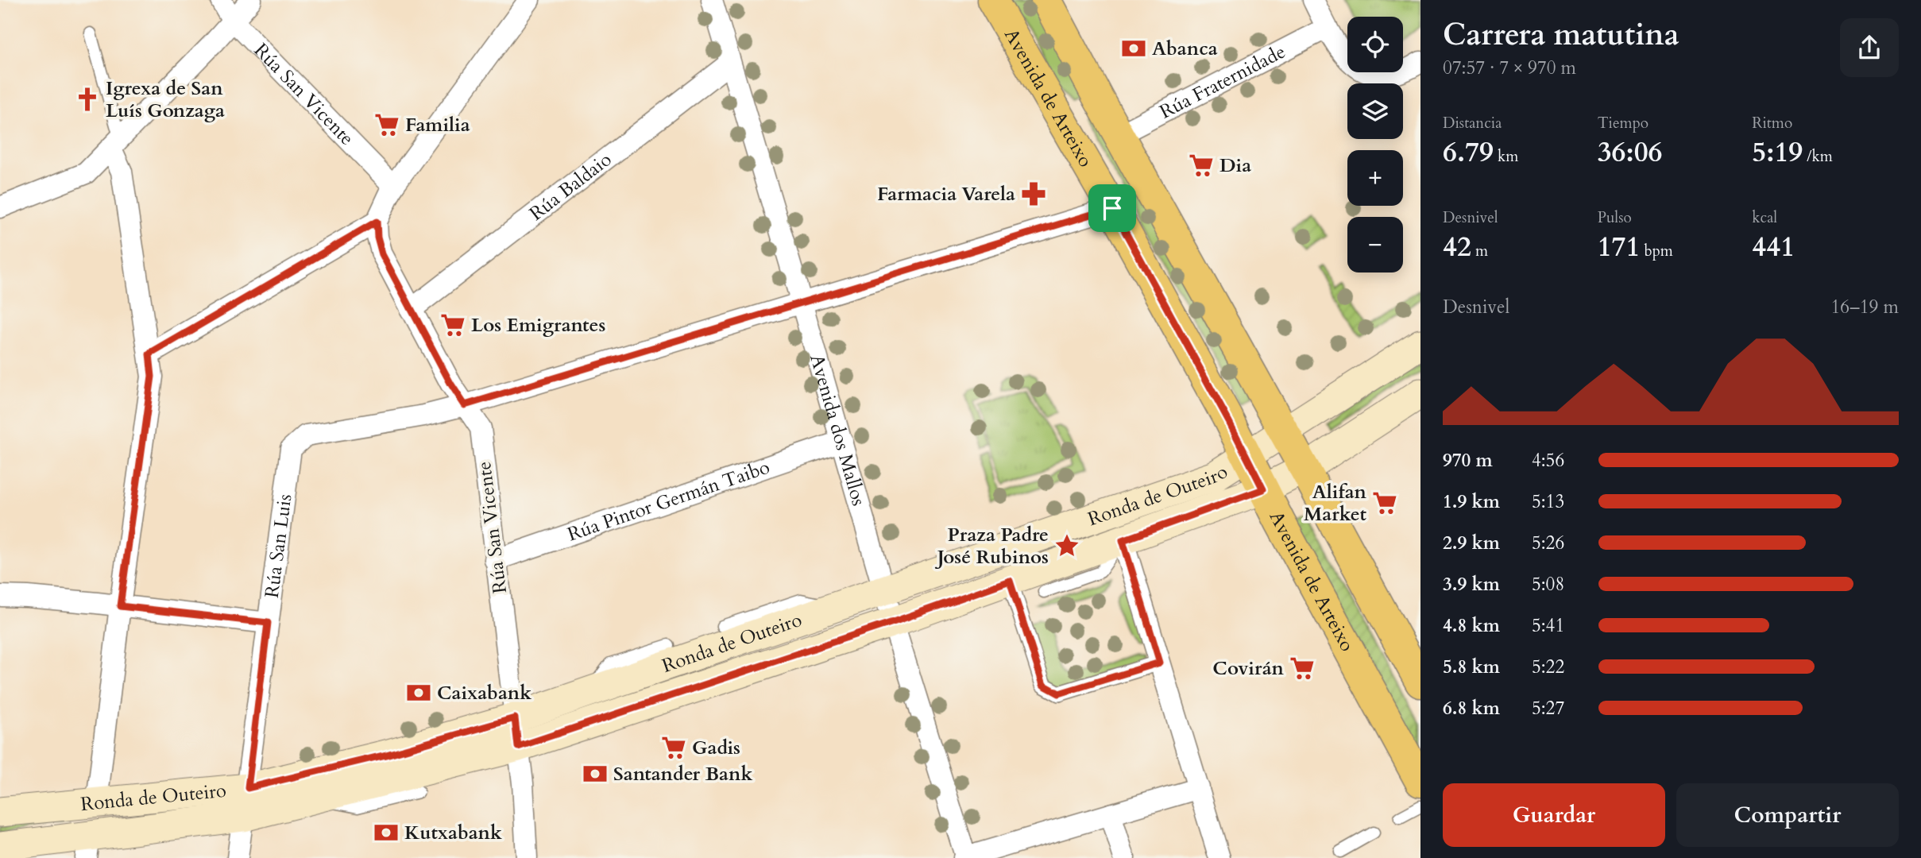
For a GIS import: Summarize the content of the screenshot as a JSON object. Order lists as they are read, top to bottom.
{
  "streets": {
    "main road": ["Avenida de Arteixo", "Ronda de Outeiro"],
    "street": [
      "Rúa Fraternidade",
      "Rúa San Vicente",
      "Rúa Baldaio",
      "Avenida dos Mallos",
      "Rúa Pintor Germán Taibo",
      "Rúa San Luis"
    ]
  },
  "crossings": [
    ["Rúa San Vicente", "Rúa Baldaio"],
    ["Rúa San Vicente", "Ronda de Outeiro"],
    ["Rúa San Vicente", "Rúa Pintor Germán Taibo"],
    ["Rúa San Vicente", "Rúa San Luis"],
    ["Avenida de Arteixo", "Ronda de Outeiro"],
    ["Avenida de Arteixo", "Rúa San Luis"],
    ["Rúa Baldaio", "Avenida dos Mallos"],
    ["Avenida dos Mallos", "Ronda de Outeiro"],
    ["Avenida dos Mallos", "Rúa Pintor Germán Taibo"],
    ["Avenida dos Mallos", "Rúa San Luis"],
    ["Ronda de Outeiro", "Rúa San Luis"]
  ],
  "places": {
    "bank": [
      "Abanca",
      "Caixabank",
      "Santander Bank",
      "Kutxabank"
    ],
    "church": ["Igrexa de San Luís Gonzaga"],
    "supermarket": [
      "Familia",
      "Dia",
      "Los Emigrantes",
      "Alifan Market",
      "Covirán",
      "Gadis"
    ],
    "pharmacy": ["Farmacia Varela"],
    "place": ["Praza Padre José Rubinos"]
  },
  "page": {
    "heading": ["Carrera matutina", "07:57 · 7 × 970 m"],
    "map_buttons": ["+", "−"],
    "stats": [
      ["Distancia", "6.79 km"],
      ["Tiempo", "36:06"],
      ["Ritmo", "5:19 /km"],
      ["Desnivel", "42 m"],
      ["Pulso", "171 bpm"],
      ["kcal", "441"]
    ],
    "chart": ["Desnivel", "16–19 m"],
    "list": [
      {
        "name": "970 m",
        "note": "4:56"
      },
      {
        "name": "1.9 km",
        "note": "5:13"
      },
      {
        "name": "2.9 km",
        "note": "5:26"
      },
      {
        "name": "3.9 km",
        "note": "5:08"
      },
      {
        "name": "4.8 km",
        "note": "5:41"
      },
      {
        "name": "5.8 km",
        "note": "5:22"
      },
      {
        "name": "6.8 km",
        "note": "5:27"
      }
    ],
    "buttons": ["Guardar", "Compartir"]
  }
}
